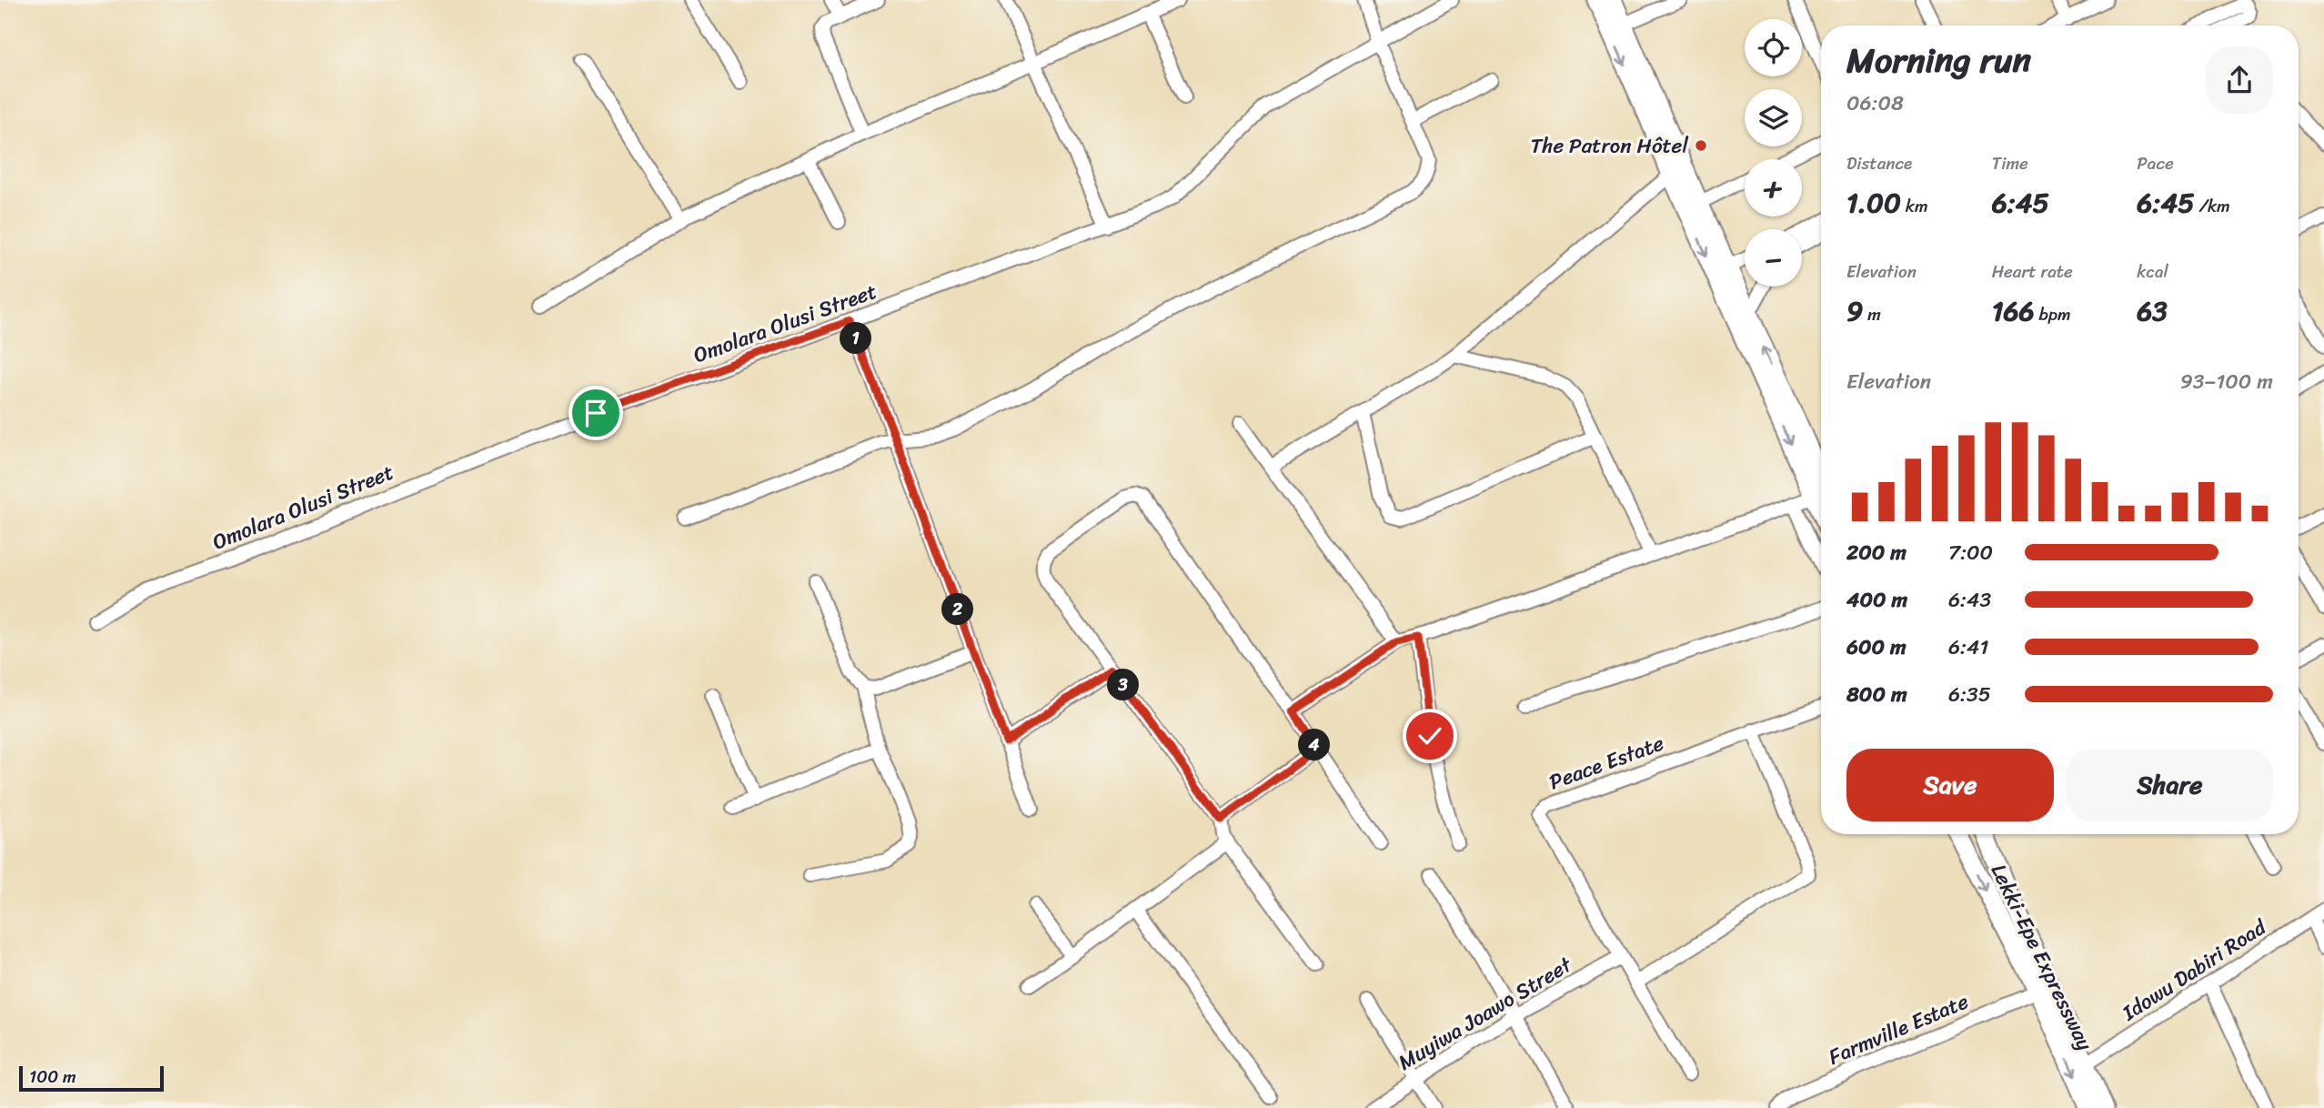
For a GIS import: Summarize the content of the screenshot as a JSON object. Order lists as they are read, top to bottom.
{
  "streets": {
    "highway": ["Lekki-Epe Expressway"],
    "street": [
      "Omolara Olusi Street",
      "Peace Estate",
      "Idowu Dabiri Road",
      "Muyiwa Joawo Street",
      "Farmville Estate"
    ]
  },
  "crossings": [
    ["Peace Estate", "Muyiwa Joawo Street"],
    ["Lekki-Epe Expressway", "Idowu Dabiri Road"],
    ["Lekki-Epe Expressway", "Farmville Estate"]
  ],
  "places": ["The Patron Hôtel"],
  "scale_bar": "100 m",
  "page": {
    "map_buttons": ["+", "−"],
    "heading": ["Morning run", "06:08"],
    "stats": [
      ["Distance", "1.00 km"],
      ["Time", "6:45"],
      ["Pace", "6:45 /km"],
      ["Elevation", "9 m"],
      ["Heart rate", "166 bpm"],
      ["kcal", "63"]
    ],
    "pins": [
      "1",
      "2",
      "3",
      "4"
    ],
    "chart": ["Elevation", "93–100 m"],
    "list": [
      {
        "name": "200 m",
        "note": "7:00"
      },
      {
        "name": "400 m",
        "note": "6:43"
      },
      {
        "name": "600 m",
        "note": "6:41"
      },
      {
        "name": "800 m",
        "note": "6:35"
      }
    ],
    "buttons": ["Save", "Share"],
    "scale": "100 m"
  }
}
